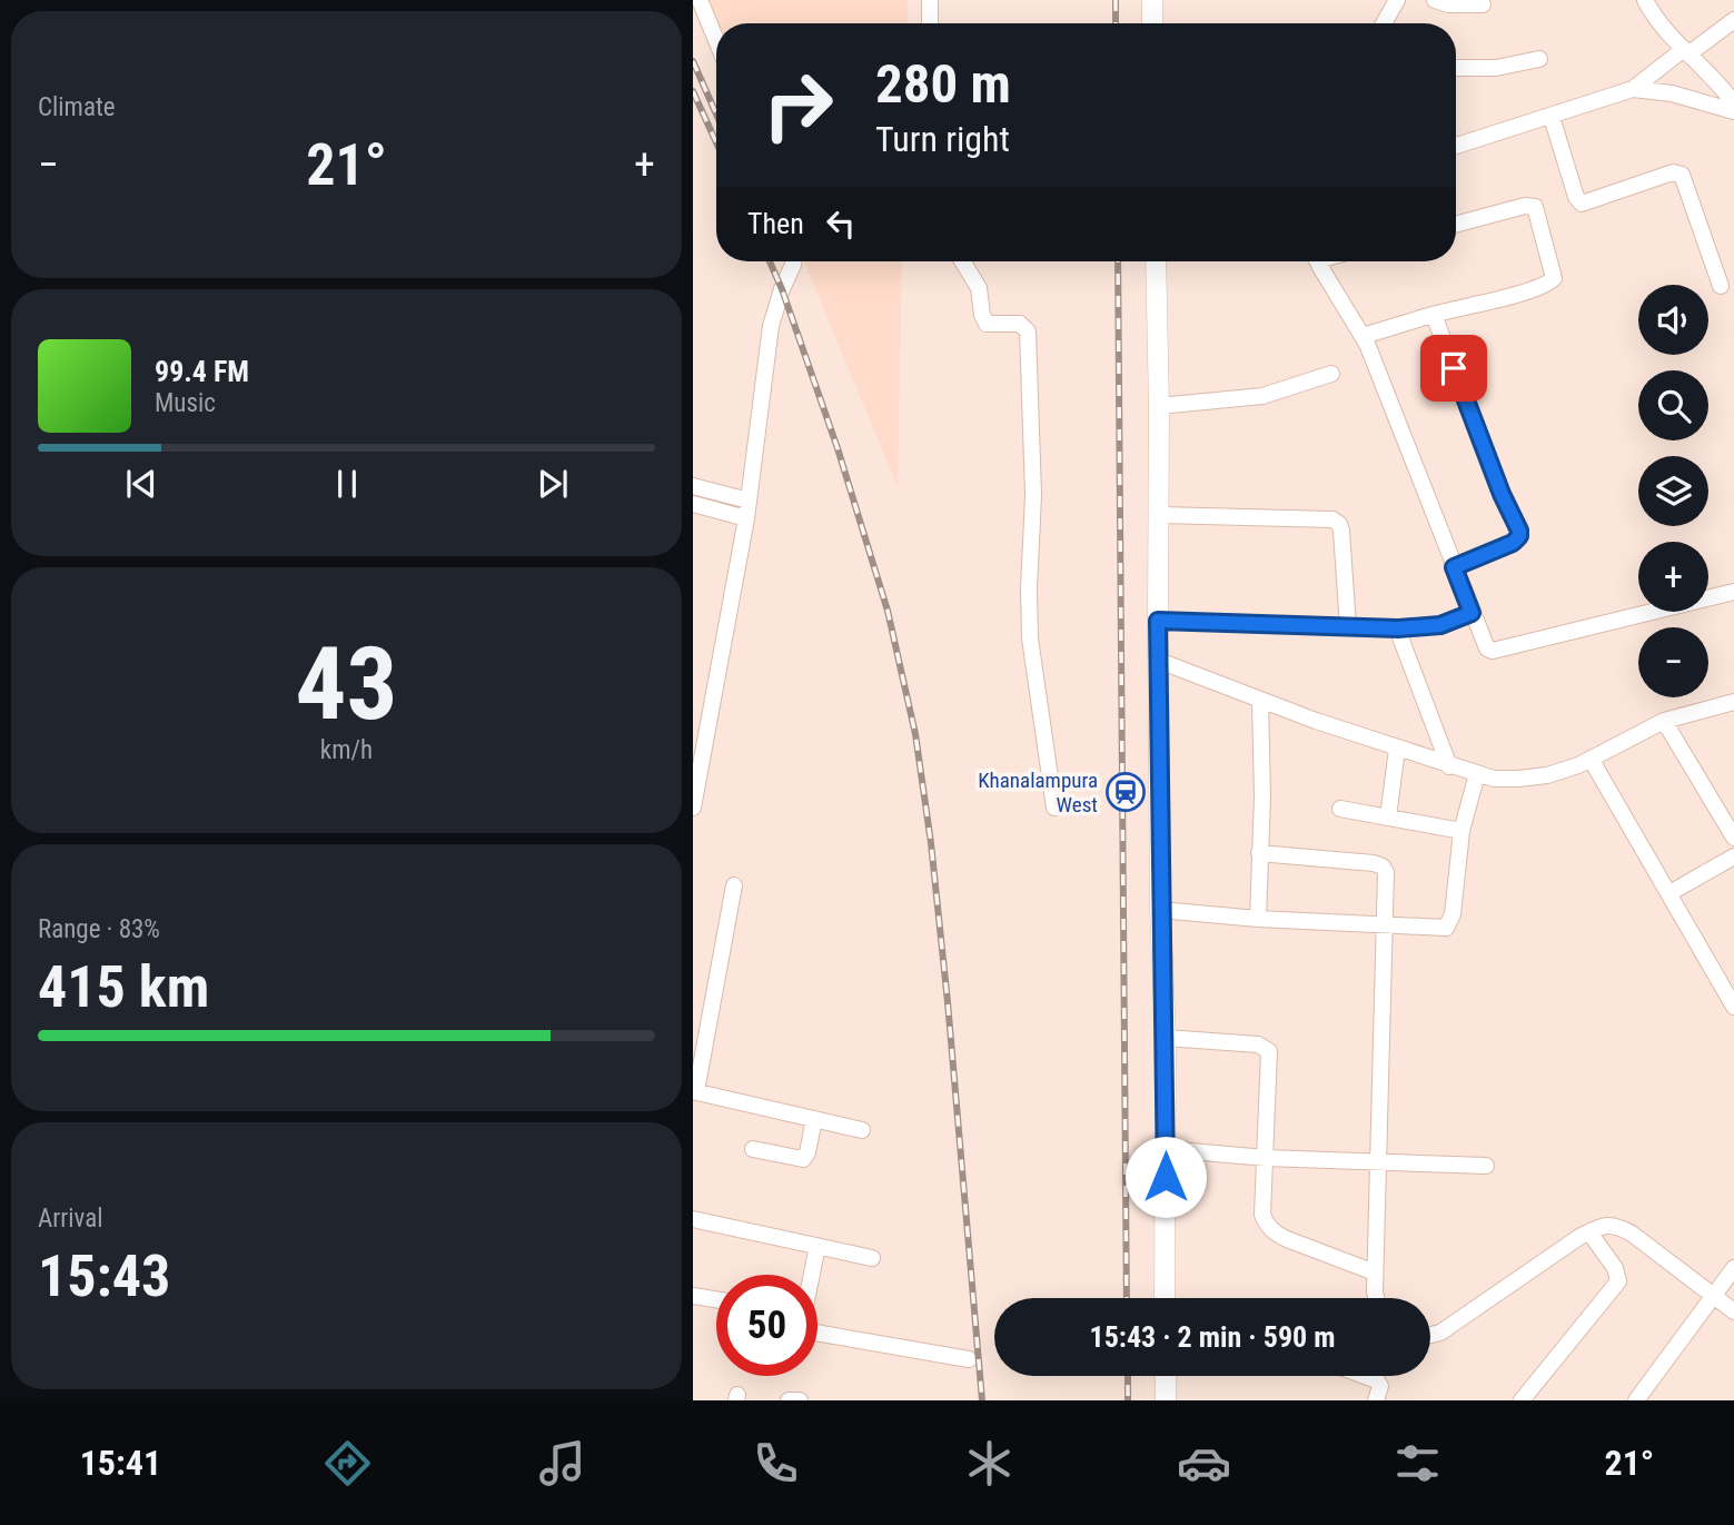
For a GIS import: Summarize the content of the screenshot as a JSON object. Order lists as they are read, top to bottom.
{
  "places": {
    "station": ["Khanalampura West"]
  },
  "page": {
    "tile": [
      "Climate",
      ["43", "km/h"],
      ["Range · 83%", "415 km"],
      ["Arrival", "15:43"]
    ],
    "turn": ["280 m", "Turn right"],
    "heat": ["−", "21°", "+"],
    "then": "Then",
    "map_buttons": ["+", "−"],
    "song": ["99.4 FM", "Music"],
    "limit": "50",
    "trip": "15:43 · 2 min · 590 m",
    "tabs": ["15:41", "21°"]
  }
}
